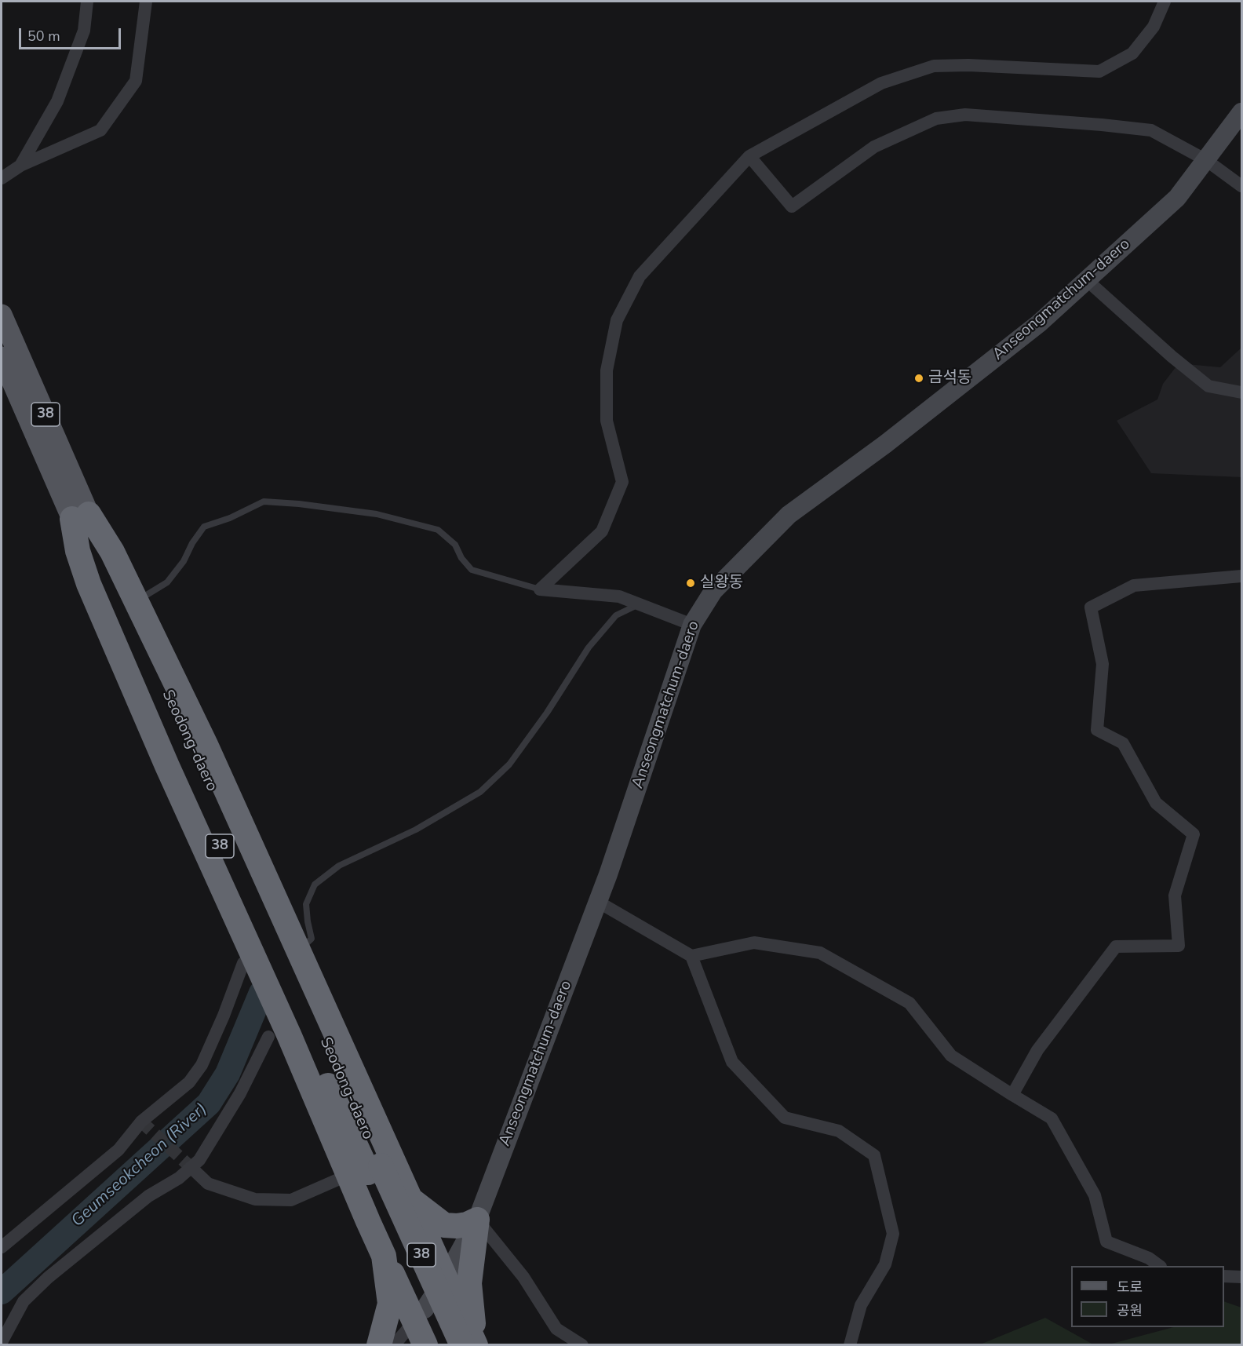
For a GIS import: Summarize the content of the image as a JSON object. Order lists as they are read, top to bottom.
{
  "streets": {
    "highway": ["38", "Seodong-daero"],
    "street": ["Anseongmatchum-daero"]
  },
  "crossings": [
    ["38", "Seodong-daero"]
  ],
  "water": ["Geumseokcheon (River)"],
  "places": ["금석동", "실왕동"],
  "legend": ["도로", "공원"],
  "scale_bar": "50 m"
}
